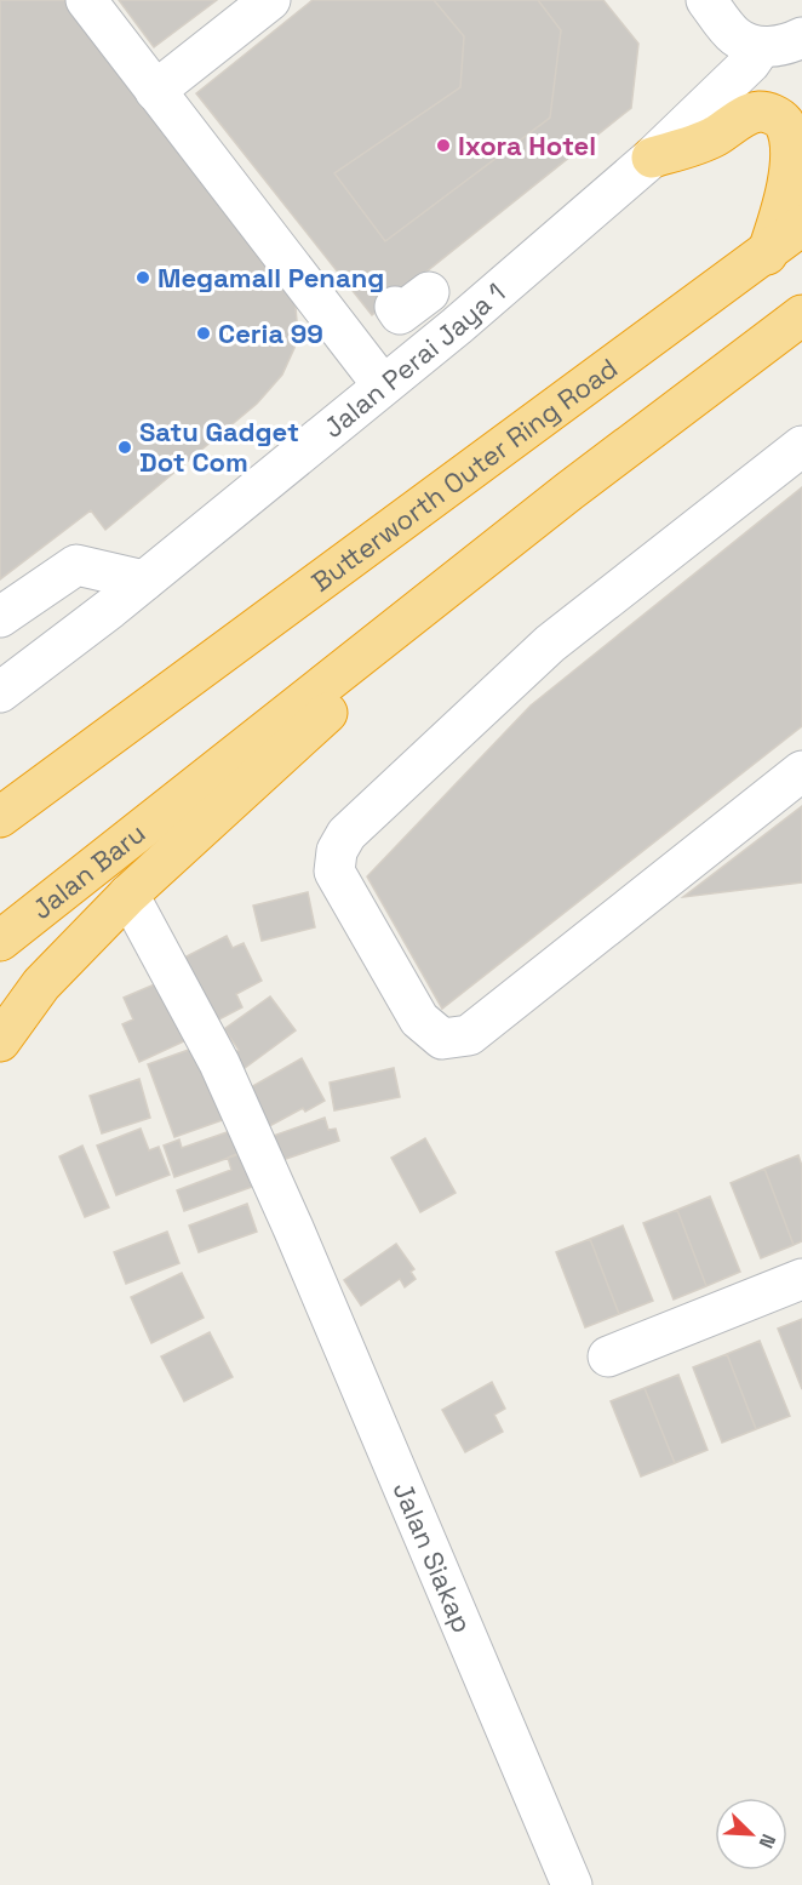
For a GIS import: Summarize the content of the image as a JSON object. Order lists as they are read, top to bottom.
{
  "streets": {
    "highway": ["Butterworth Outer Ring Road", "Jalan Baru"],
    "street": ["Jalan Perai Jaya 1", "Jalan Siakap"]
  },
  "places": [
    "Ixora Hotel",
    "Megamall Penang",
    "Ceria 99",
    "Satu Gadget Dot Com"
  ],
  "north": "bottom right"
}
